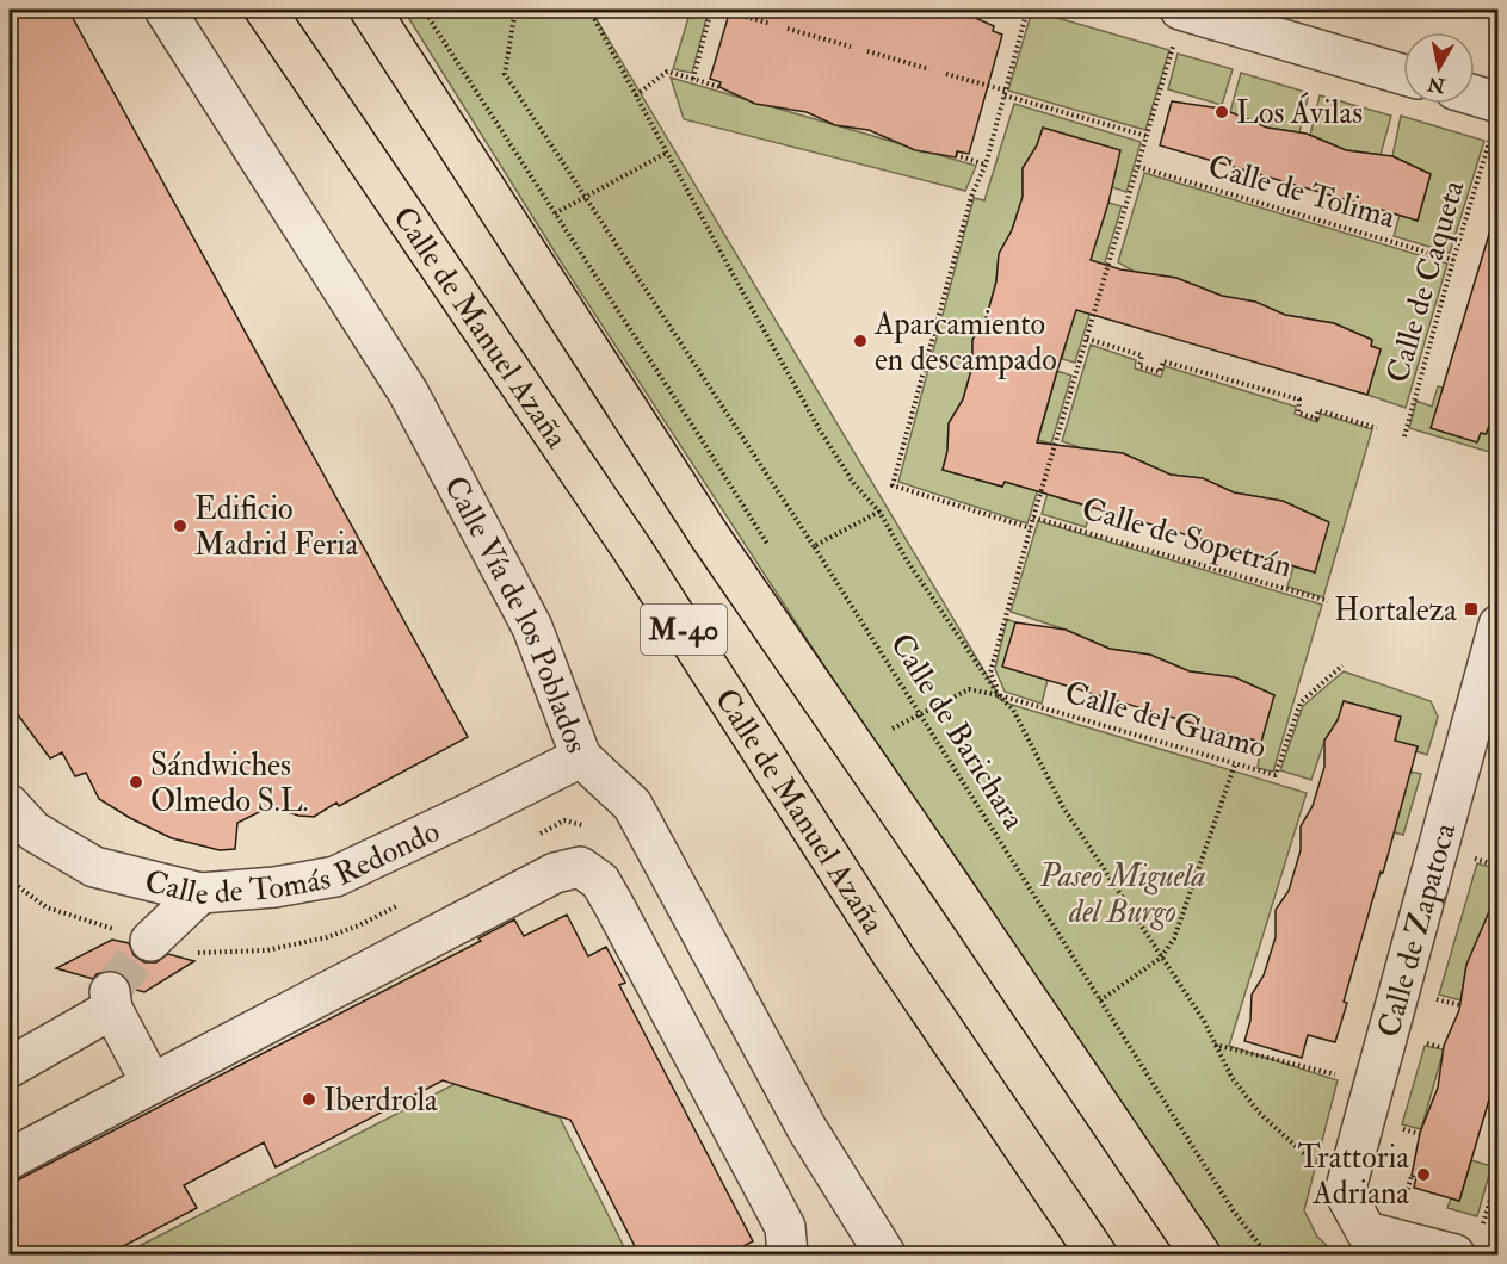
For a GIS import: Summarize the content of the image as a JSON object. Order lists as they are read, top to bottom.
{
  "streets": {
    "highway": ["Calle de Manuel Azaña", "M-40"],
    "street": ["Calle Vía de los Poblados", "Calle de Tomás Redondo", "Calle de Zapatoca"],
    "path": [
      "Calle de Tolima",
      "Calle de Caqueta",
      "Calle de Sopetrán",
      "Calle del Guamo",
      "Calle de Barichara"
    ]
  },
  "crossings": [
    ["Calle de Tolima", "Calle de Caqueta"],
    ["Calle Vía de los Poblados", "Calle de Tomás Redondo"],
    ["Calle del Guamo", "Calle de Barichara"]
  ],
  "parks": ["Paseo Miguela del Burgo"],
  "places": {
    "other": [
      "Los Ávilas",
      "Aparcamiento en descampado",
      "Edificio Madrid Feria",
      "Sándwiches Olmedo S.L.",
      "Iberdrola",
      "Trattoria Adriana"
    ],
    "transit": ["Hortaleza"]
  },
  "north": "bottom"
}
